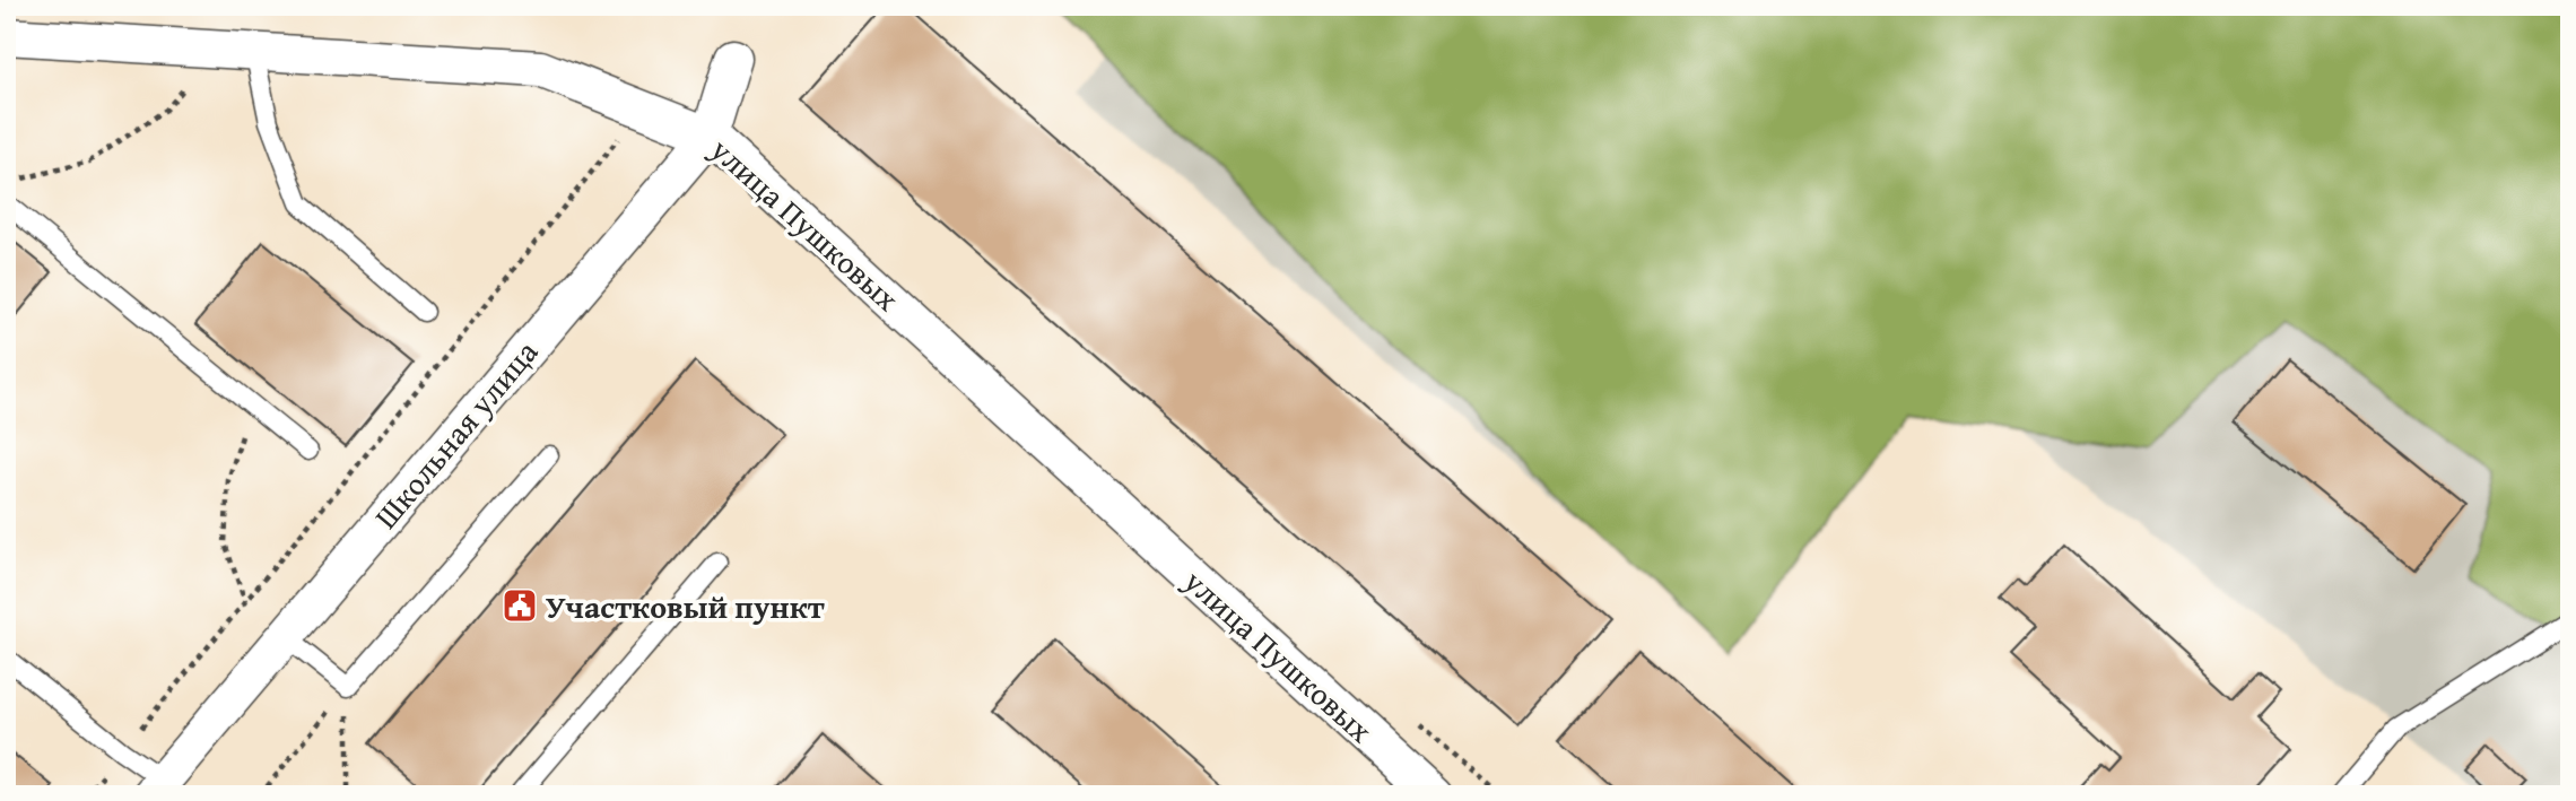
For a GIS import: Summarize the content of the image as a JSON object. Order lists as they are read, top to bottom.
{
  "streets": {
    "street": ["улица Пушковых", "Школьная улица"]
  },
  "crossings": [
    ["улица Пушковых", "Школьная улица"]
  ],
  "places": {
    "public building": ["Участковый пункт"]
  }
}
